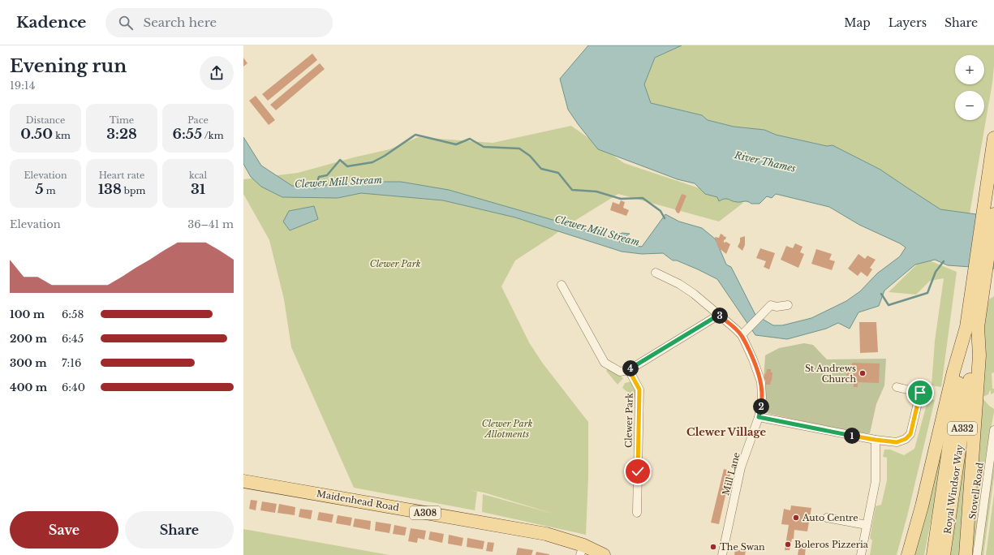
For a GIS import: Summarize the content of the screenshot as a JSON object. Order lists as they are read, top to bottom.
{
  "streets": {
    "main road": [
      "A332",
      "Royal Windsor Way",
      "Maidenhead Road",
      "A308"
    ],
    "street": ["Clewer Park", "Mill Lane", "Stovell Road"]
  },
  "districts": ["Clewer Village"],
  "water": ["River Thames", "Clewer Mill Stream"],
  "parks": ["Clewer Park", "Clewer Park Allotments"],
  "places": [
    "St Andrews Church",
    "Auto Centre",
    "Boleros Pizzeria",
    "The Swan"
  ],
  "page": {
    "header": "Kadence",
    "search": "Search here",
    "nav": ["Map", "Layers", "Share"],
    "heading": ["Evening run", "19:14"],
    "map_buttons": ["+", "−"],
    "stats": [
      ["Distance", "0.50 km"],
      ["Time", "3:28"],
      ["Pace", "6:55 /km"],
      ["Elevation", "5 m"],
      ["Heart rate", "138 bpm"],
      ["kcal", "31"]
    ],
    "chart": ["Elevation", "36–41 m"],
    "list": [
      {
        "name": "100 m",
        "note": "6:58"
      },
      {
        "name": "200 m",
        "note": "6:45"
      },
      {
        "name": "300 m",
        "note": "7:16"
      },
      {
        "name": "400 m",
        "note": "6:40"
      }
    ],
    "pins": [
      "3",
      "4",
      "2",
      "1"
    ],
    "buttons": ["Save", "Share"]
  }
}
